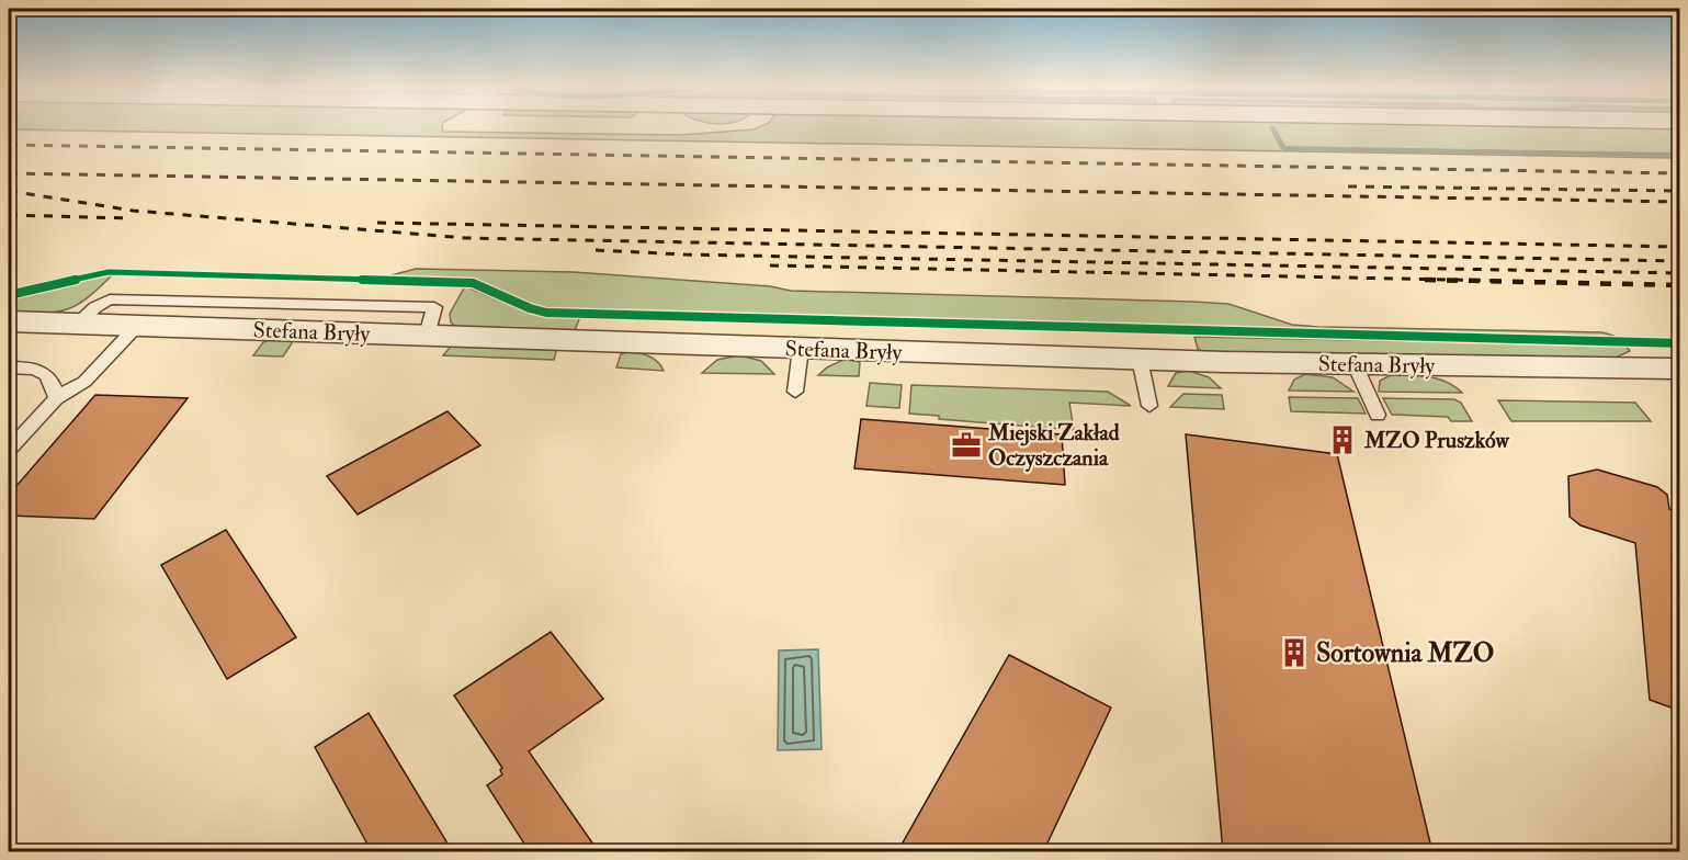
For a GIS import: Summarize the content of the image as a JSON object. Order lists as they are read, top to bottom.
{
  "streets": {
    "street": ["Stefana Bryły"]
  },
  "places": {
    "building": ["MZO Pruszków", "Sortownia MZO"],
    "office": ["Miejski Zakład Oczyszczania"]
  }
}
